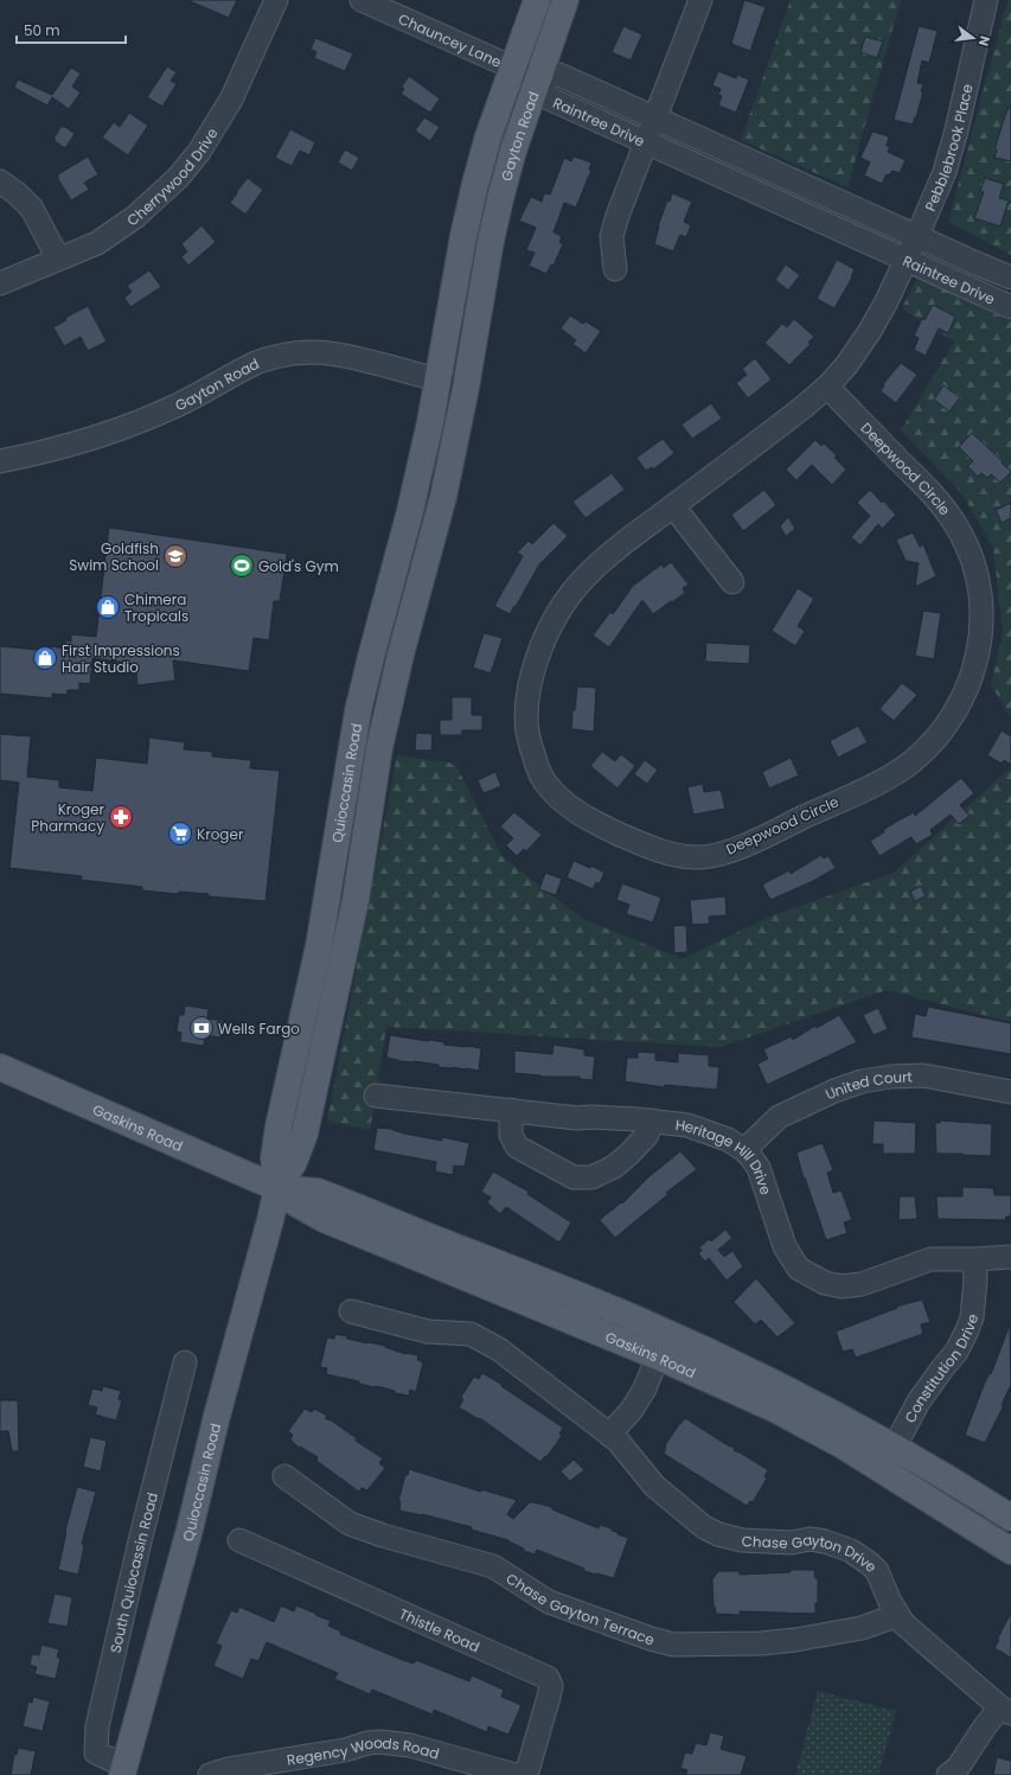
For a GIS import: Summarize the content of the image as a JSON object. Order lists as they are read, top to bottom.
{
  "streets": {
    "main road": ["Gayton Road", "Quioccasin Road", "Gaskins Road"],
    "street": [
      "Chauncey Lane",
      "Raintree Drive",
      "Pebblebrook Place",
      "Cherrywood Drive",
      "Deepwood Circle",
      "United Court",
      "Heritage Hill Drive",
      "Constitution Drive",
      "Chase Gayton Drive",
      "South Quiocassin Road",
      "Chase Gayton Terrace",
      "Thistle Road",
      "Regency Woods Road"
    ]
  },
  "crossings": [
    ["Chauncey Lane", "Raintree Drive"],
    ["Chauncey Lane", "Gayton Road"],
    ["Raintree Drive", "Gayton Road"],
    ["Raintree Drive", "Pebblebrook Place"],
    ["Raintree Drive", "Deepwood Circle"],
    ["Gayton Road", "Quioccasin Road"],
    ["Pebblebrook Place", "Deepwood Circle"],
    ["Quioccasin Road", "Gaskins Road"],
    ["Quioccasin Road", "South Quiocassin Road"],
    ["United Court", "Heritage Hill Drive"],
    ["Gaskins Road", "Constitution Drive"],
    ["Heritage Hill Drive", "Constitution Drive"],
    ["Chase Gayton Drive", "Chase Gayton Terrace"]
  ],
  "places": {
    "school or university": ["Goldfish Swim School"],
    "sports": ["Gold's Gym"],
    "shop": ["Chimera Tropicals", "First Impressions Hair Studio"],
    "pharmacy": ["Kroger Pharmacy"],
    "supermarket": ["Kroger"],
    "bank": ["Wells Fargo"]
  },
  "scale_bar": "50 m",
  "north": "right"
}
